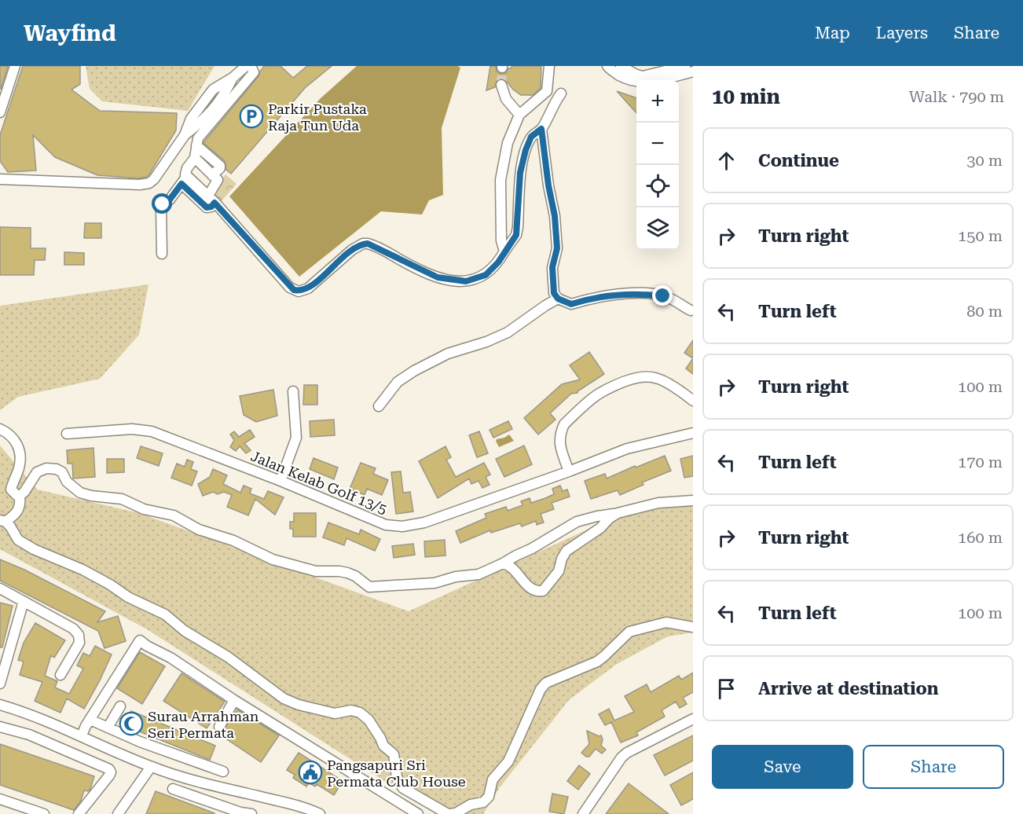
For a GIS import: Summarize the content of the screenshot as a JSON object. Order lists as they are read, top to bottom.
{
  "streets": {
    "street": ["Jalan Kelab Golf 13/5"]
  },
  "places": {
    "parking": ["Parkir Pustaka Raja Tun Uda"],
    "mosque": ["Surau Arrahman Seri Permata"],
    "public building": ["Pangsapuri Sri Permata Club House"]
  },
  "page": {
    "header": "Wayfind",
    "nav": ["Map", "Layers", "Share"],
    "heading": ["10 min", "Walk · 790 m"],
    "map_buttons": ["+", "−"],
    "list": [
      ["Continue", "30 m"],
      ["Turn right", "150 m"],
      ["Turn left", "80 m"],
      ["Turn right", "100 m"],
      ["Turn left", "170 m"],
      ["Turn right", "160 m"],
      ["Turn left", "100 m"],
      "Arrive at destination"
    ],
    "buttons": ["Save", "Share"]
  }
}
